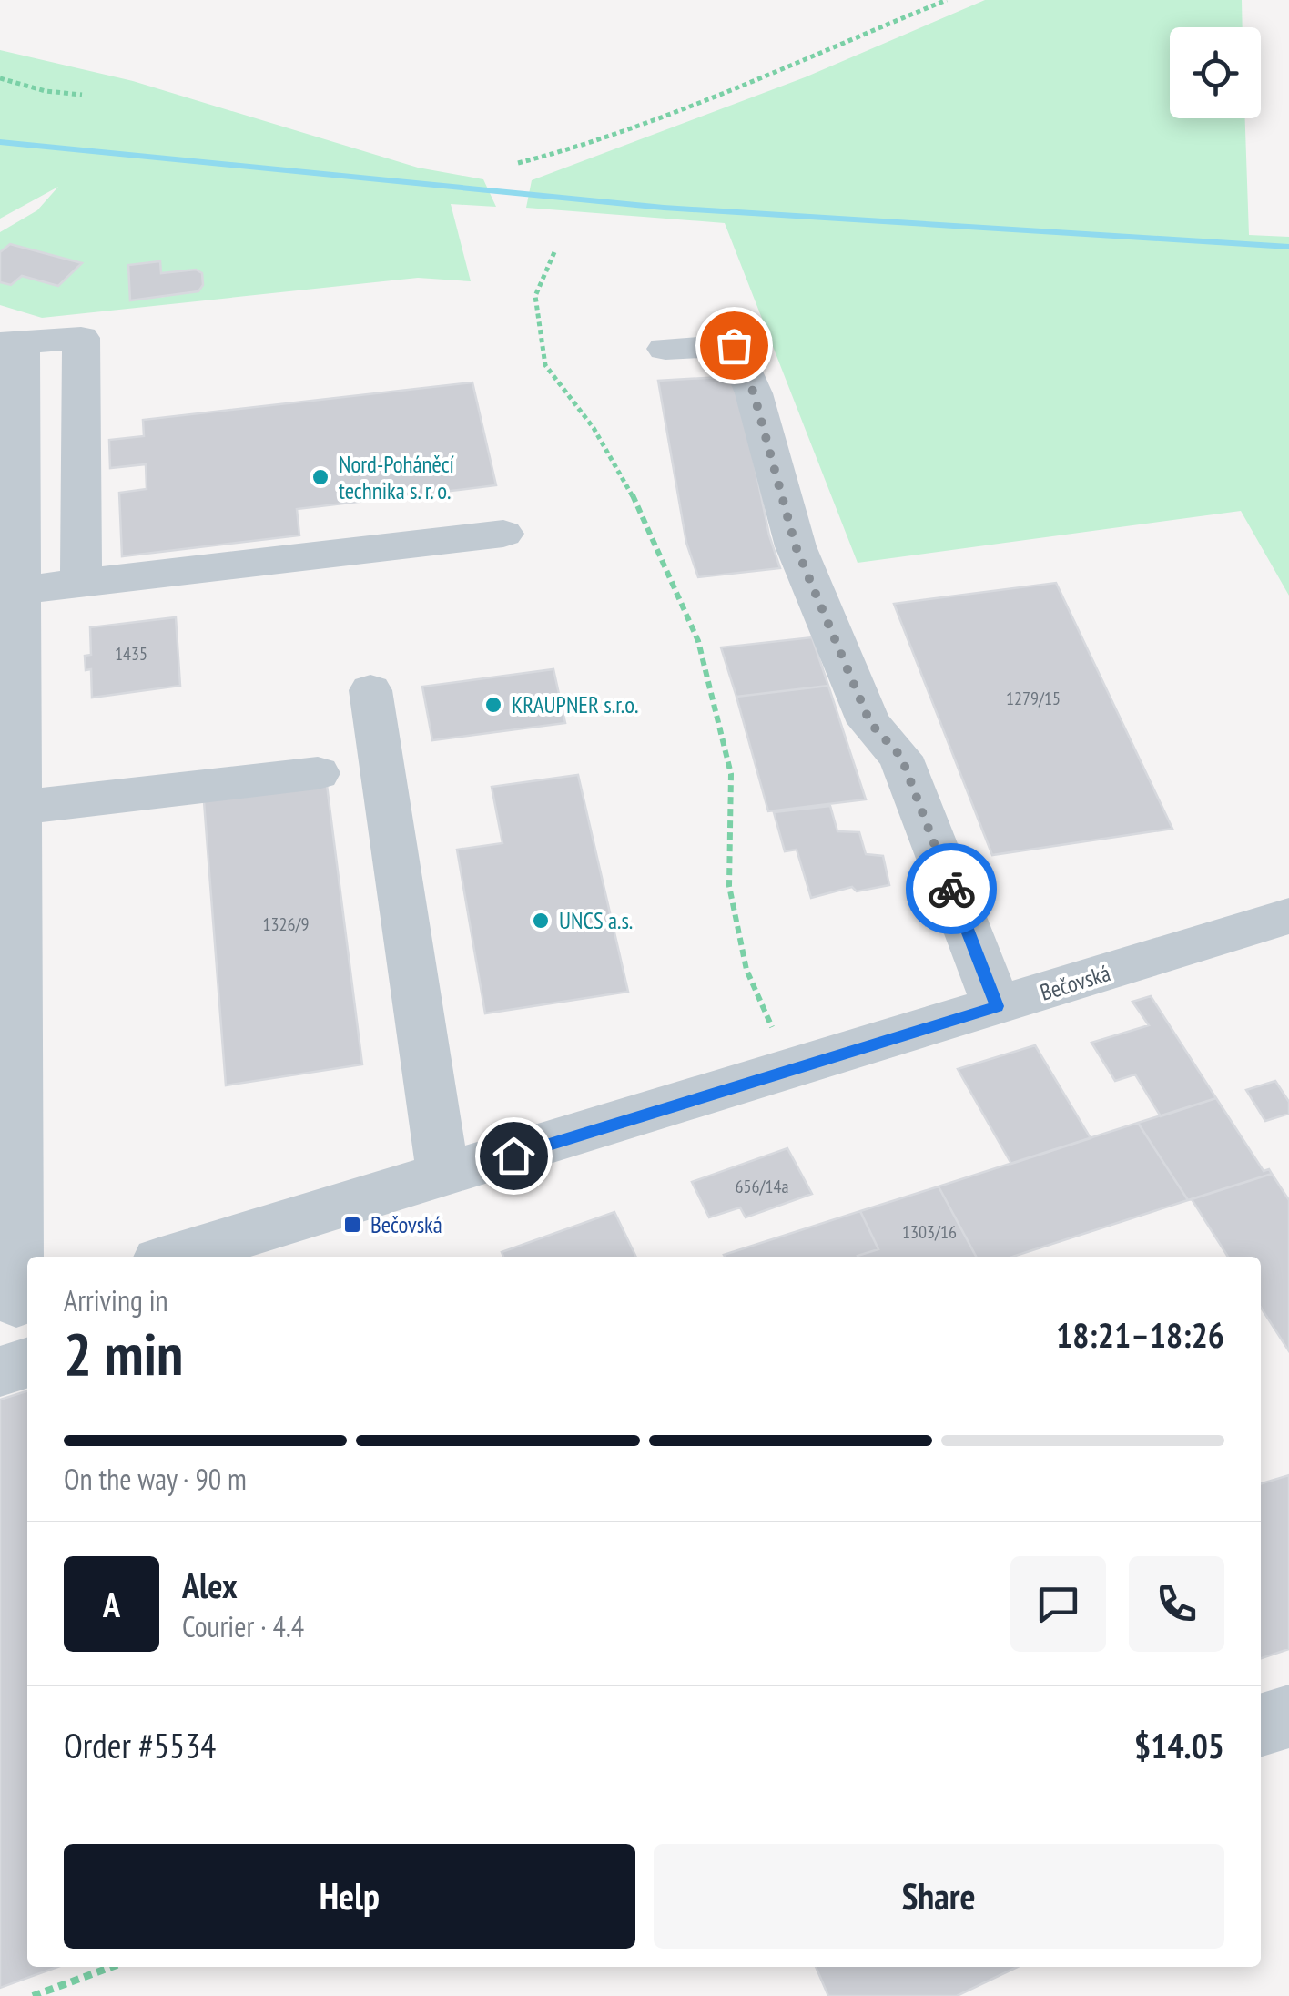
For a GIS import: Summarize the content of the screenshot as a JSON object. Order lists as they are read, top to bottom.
{
  "streets": {
    "street": ["Bečovská"]
  },
  "places": {
    "other": ["Nord-Poháněcí technika s. r. o.", "KRAUPNER s.r.o.", "UNCS a.s."],
    "transit": ["Bečovská"]
  },
  "house_numbers": [
    "1435",
    "1279/15",
    "1326/9",
    "656/14a",
    "1303/16"
  ],
  "page": {
    "heading": ["2 min", "Arriving in", "18:21–18:26"],
    "panel": [
      "Alex",
      "Courier · 4.4",
      "Order #5534",
      "$14.05"
    ],
    "bar": "On the way · 90 m",
    "round": "A",
    "buttons": ["Help", "Share"]
  }
}
